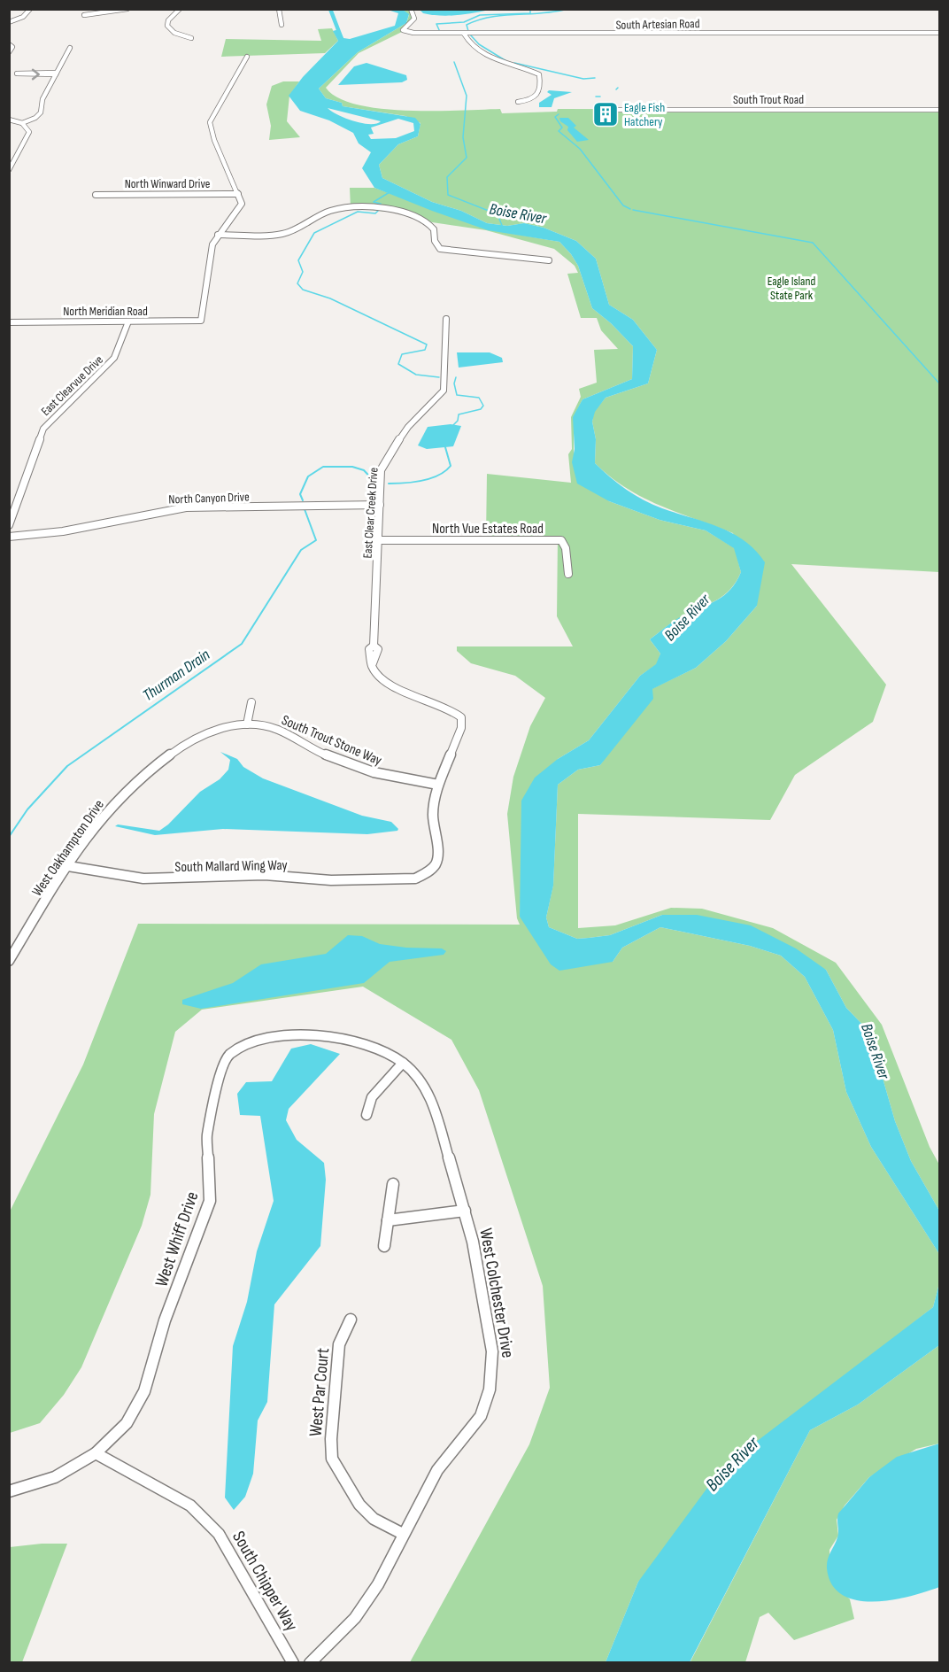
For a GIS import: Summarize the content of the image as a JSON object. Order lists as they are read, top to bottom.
{
  "streets": {
    "street": [
      "South Artesian Road",
      "South Trout Road",
      "North Winward Drive",
      "North Meridian Road",
      "East Clearvue Drive",
      "North Canyon Drive",
      "East Clear Creek Drive",
      "North Vue Estates Road",
      "South Trout Stone Way",
      "West Oakhampton Drive",
      "South Mallard Wing Way",
      "West Whiff Drive",
      "West Colchester Drive",
      "West Par Court",
      "South Chipper Way"
    ]
  },
  "crossings": [
    ["North Meridian Road", "East Clearvue Drive"],
    ["North Canyon Drive", "East Clear Creek Drive"],
    ["East Clear Creek Drive", "North Vue Estates Road"],
    ["East Clear Creek Drive", "South Trout Stone Way"],
    ["East Clear Creek Drive", "South Mallard Wing Way"],
    ["South Trout Stone Way", "West Oakhampton Drive"],
    ["South Trout Stone Way", "South Mallard Wing Way"],
    ["West Oakhampton Drive", "South Mallard Wing Way"],
    ["West Whiff Drive", "West Colchester Drive"],
    ["West Whiff Drive", "South Chipper Way"],
    ["West Colchester Drive", "West Par Court"]
  ],
  "water": ["Boise River", "Thurman Drain"],
  "parks": ["Eagle Island State Park"],
  "places": {
    "building": ["Eagle Fish Hatchery"]
  }
}
